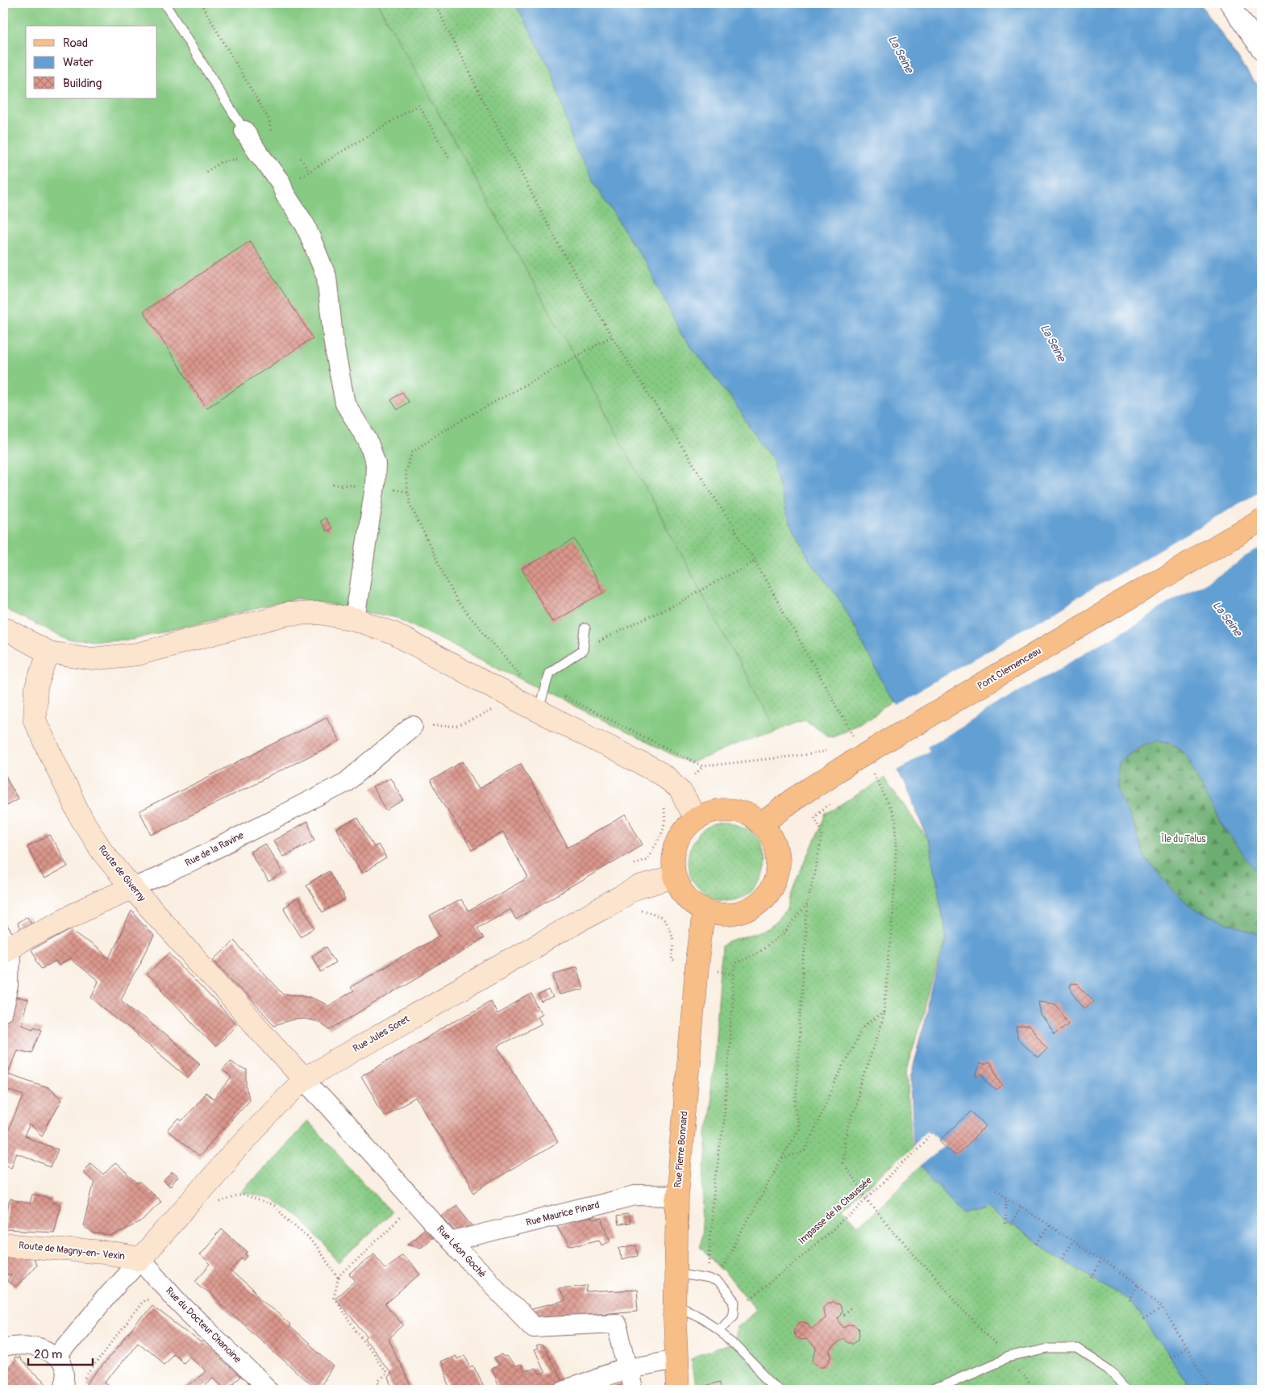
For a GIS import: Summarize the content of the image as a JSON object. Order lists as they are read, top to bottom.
{
  "streets": {
    "main road": [
      "Pont Clemenceau",
      "Rue de la Ravine",
      "Route de Giverny",
      "Rue Jules Soret",
      "Rue Pierre Bonnard",
      "Route de Magny-en- Vexin"
    ],
    "street": ["Rue Maurice Pinard", "Rue Léon Goché", "Rue du Docteur Chanoine"],
    "path": ["Impasse de la Chaussée"]
  },
  "crossings": [
    ["Pont Clemenceau", "Rue Jules Soret"],
    ["Pont Clemenceau", "Rue Pierre Bonnard"],
    ["Rue de la Ravine", "Route de Giverny"],
    ["Route de Giverny", "Rue Jules Soret"],
    ["Route de Giverny", "Rue Léon Goché"],
    ["Rue Jules Soret", "Rue Pierre Bonnard"],
    ["Rue Jules Soret", "Route de Magny-en- Vexin"],
    ["Rue Jules Soret", "Rue Léon Goché"],
    ["Rue Jules Soret", "Rue du Docteur Chanoine"],
    ["Rue Pierre Bonnard", "Rue Maurice Pinard"],
    ["Rue Maurice Pinard", "Rue Léon Goché"],
    ["Route de Magny-en- Vexin", "Rue du Docteur Chanoine"]
  ],
  "water": ["La Seine"],
  "parks": ["Île du Talus"],
  "legend": ["Road", "Water", "Building"],
  "scale_bar": "20 m"
}
